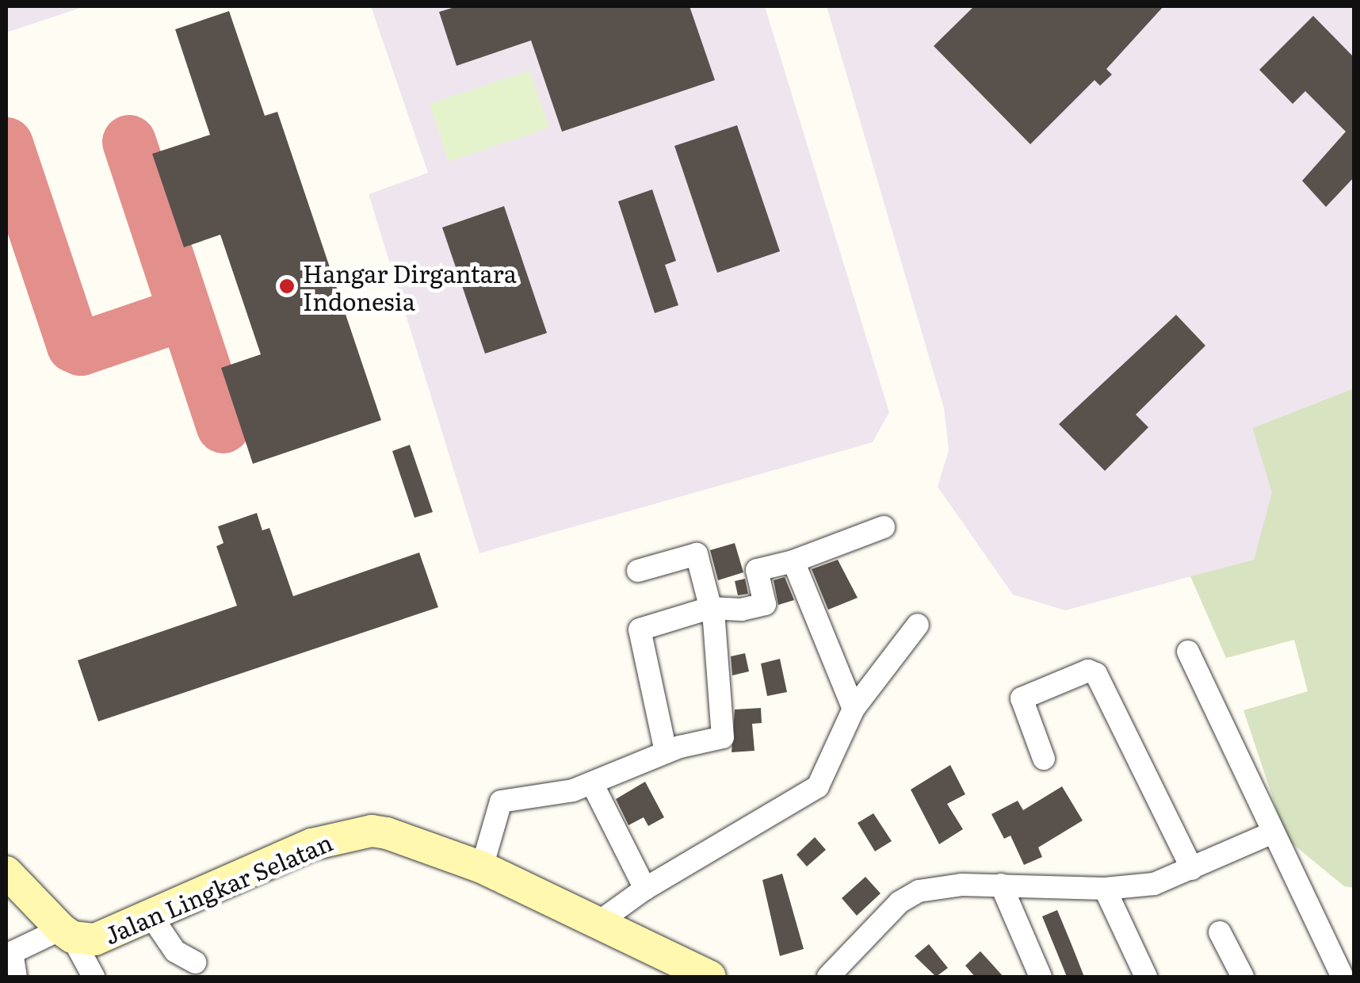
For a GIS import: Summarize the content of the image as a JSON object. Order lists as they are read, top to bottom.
{
  "streets": {
    "main road": ["Jalan Lingkar Selatan"]
  },
  "places": ["Hangar Dirgantara Indonesia"]
}
